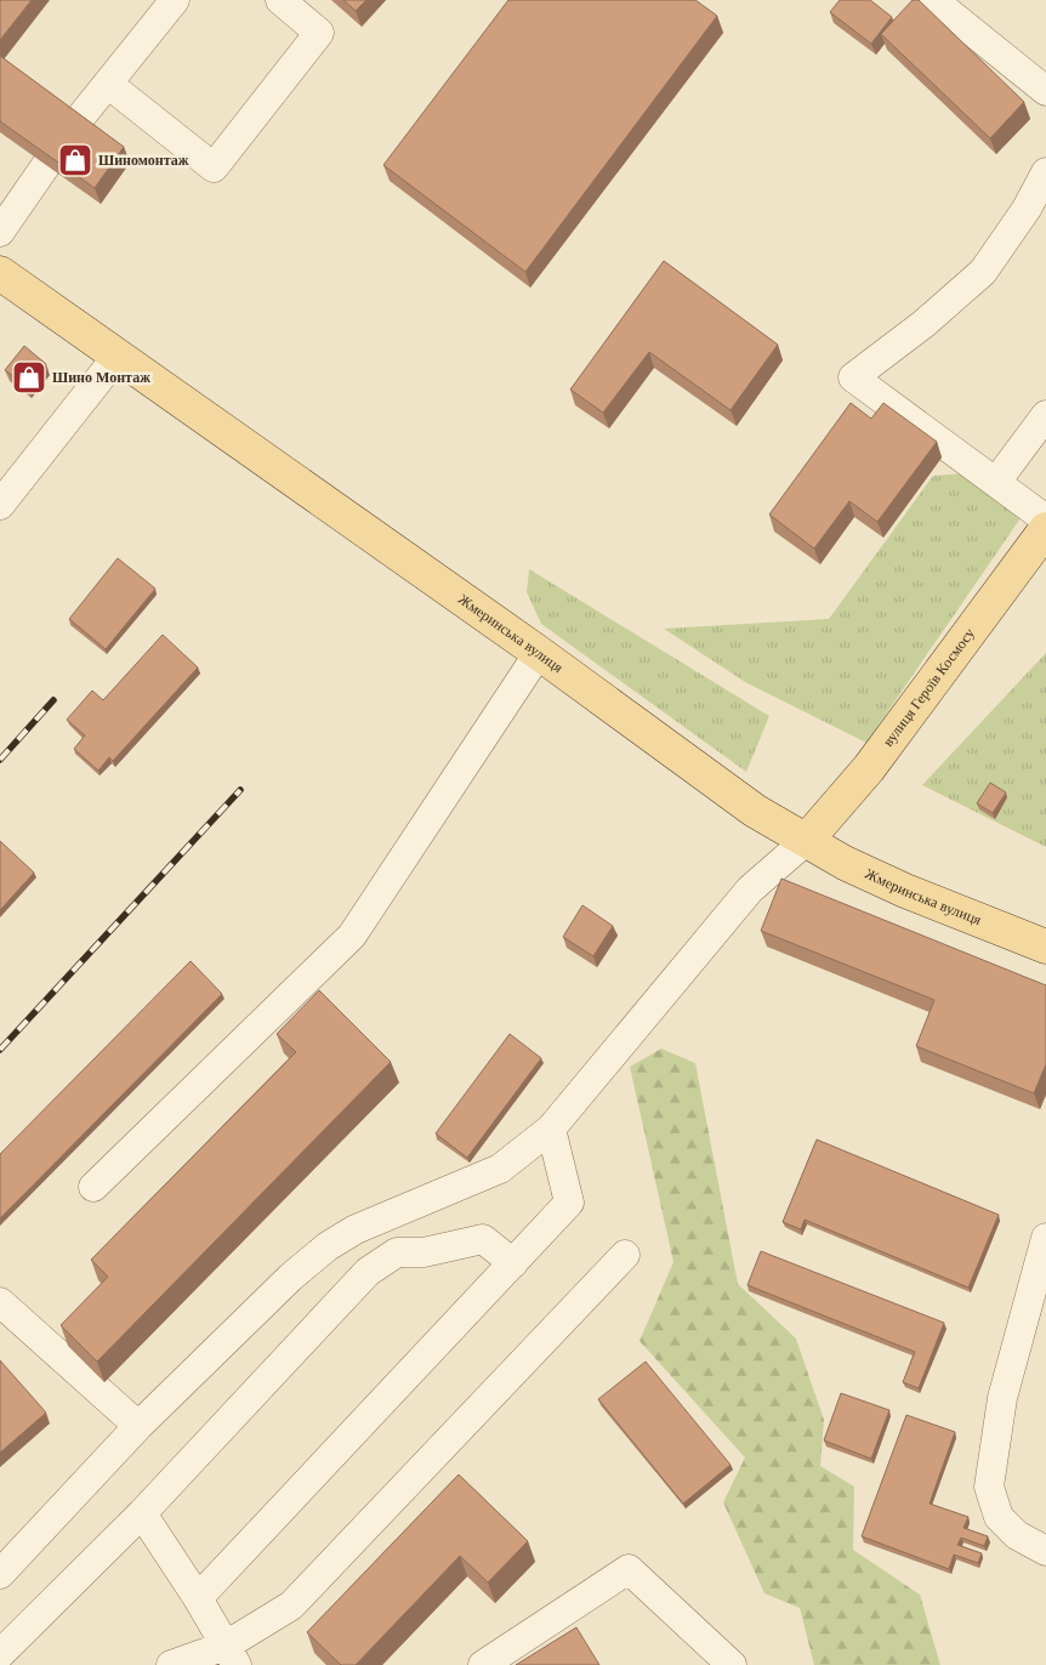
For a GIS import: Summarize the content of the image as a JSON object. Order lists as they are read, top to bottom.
{
  "streets": {
    "main road": ["Жмеринська вулиця", "вулиця Героїв Космосу"]
  },
  "crossings": [
    ["Жмеринська вулиця", "вулиця Героїв Космосу"]
  ],
  "places": {
    "shop": ["Шиномонтаж", "Шино Монтаж"]
  }
}
